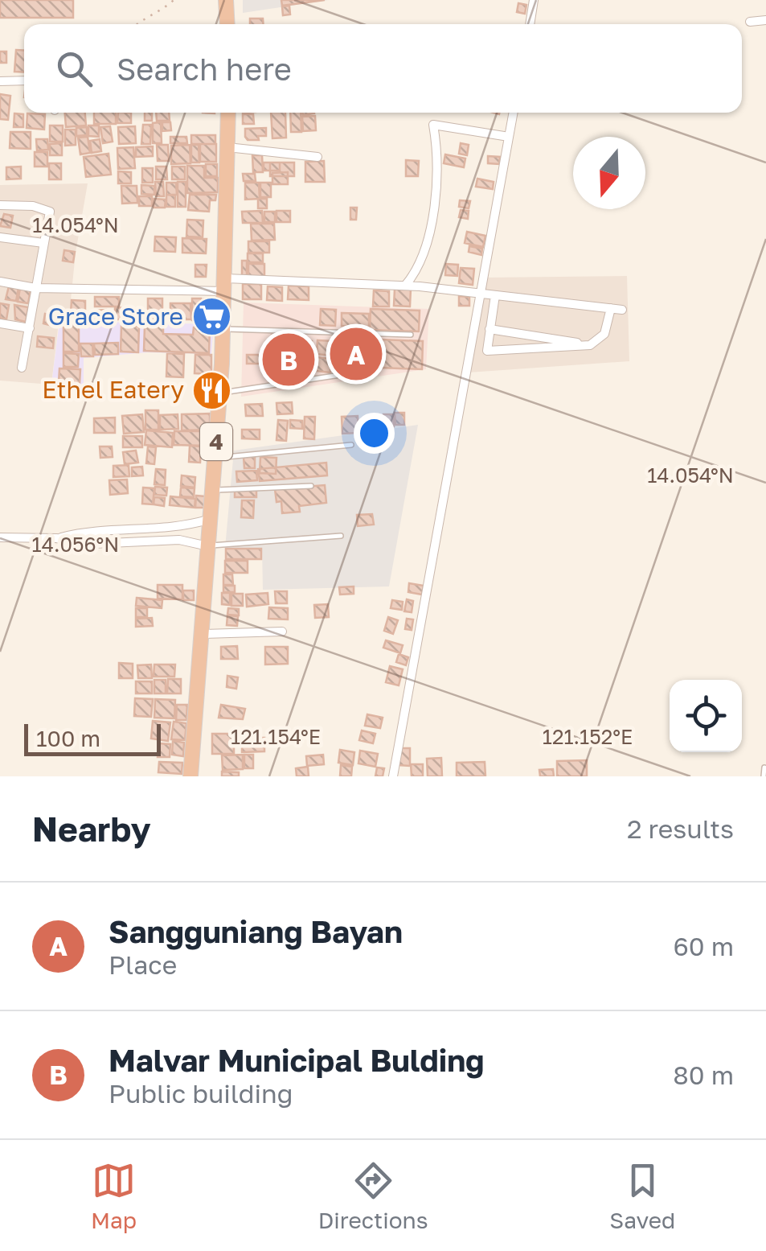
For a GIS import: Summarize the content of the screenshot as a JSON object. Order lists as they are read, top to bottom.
{
  "streets": {
    "highway": ["4"]
  },
  "places": {
    "supermarket": ["Grace Store"],
    "restaurant": ["Ethel Eatery"]
  },
  "scale_bar": "100 m",
  "north": "bottom",
  "page": {
    "search": "Search here",
    "pins": ["A", "B"],
    "scale": "100 m",
    "heading": ["Nearby", "2 results"],
    "list": [
      {
        "mark": "A",
        "name": "Sangguniang Bayan",
        "note": "Place",
        "value": "60 m"
      },
      {
        "mark": "B",
        "name": "Malvar Municipal Bulding",
        "note": "Public building",
        "value": "80 m"
      }
    ],
    "nav": ["Map", "Directions", "Saved"]
  },
  "coordinates": [
    "14.054°N",
    "14.056°N",
    "121.154°E",
    "121.152°E"
  ]
}
